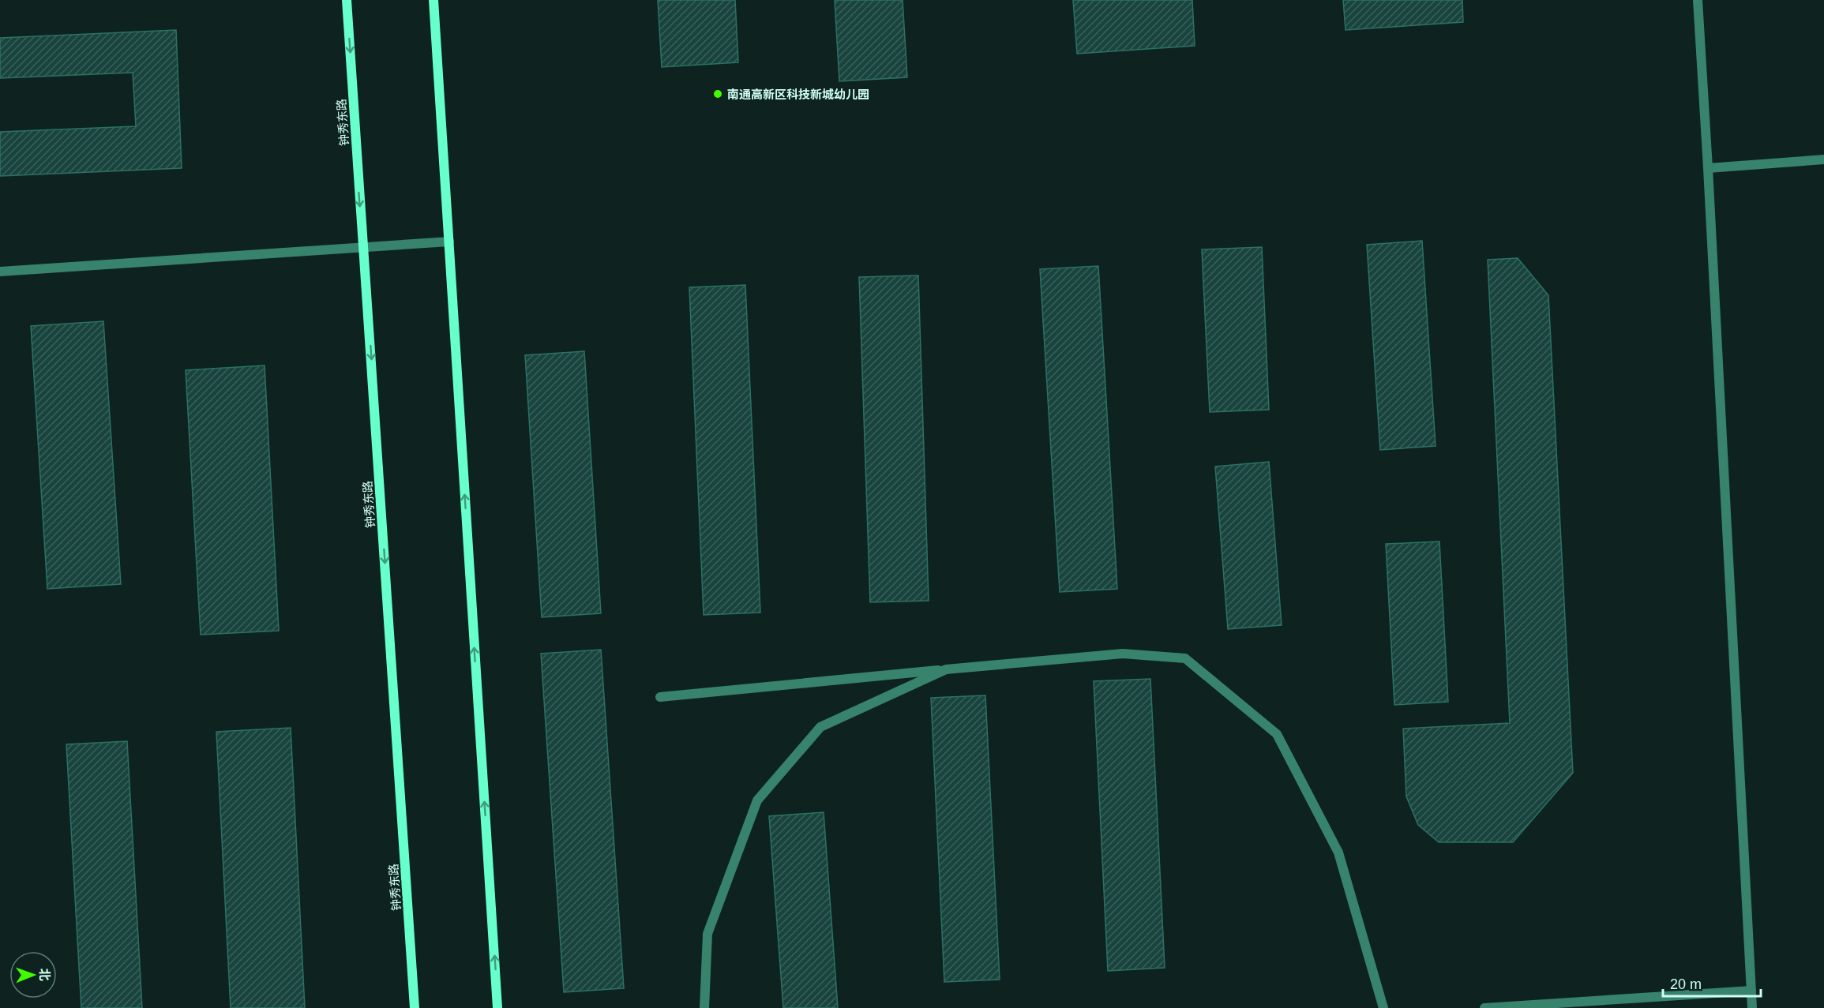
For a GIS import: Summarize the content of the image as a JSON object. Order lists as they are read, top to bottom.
{
  "streets": {
    "main road": ["钟秀东路"]
  },
  "places": ["南通高新区科技新城幼儿园"],
  "scale_bar": "20 m",
  "north": "right"
}
